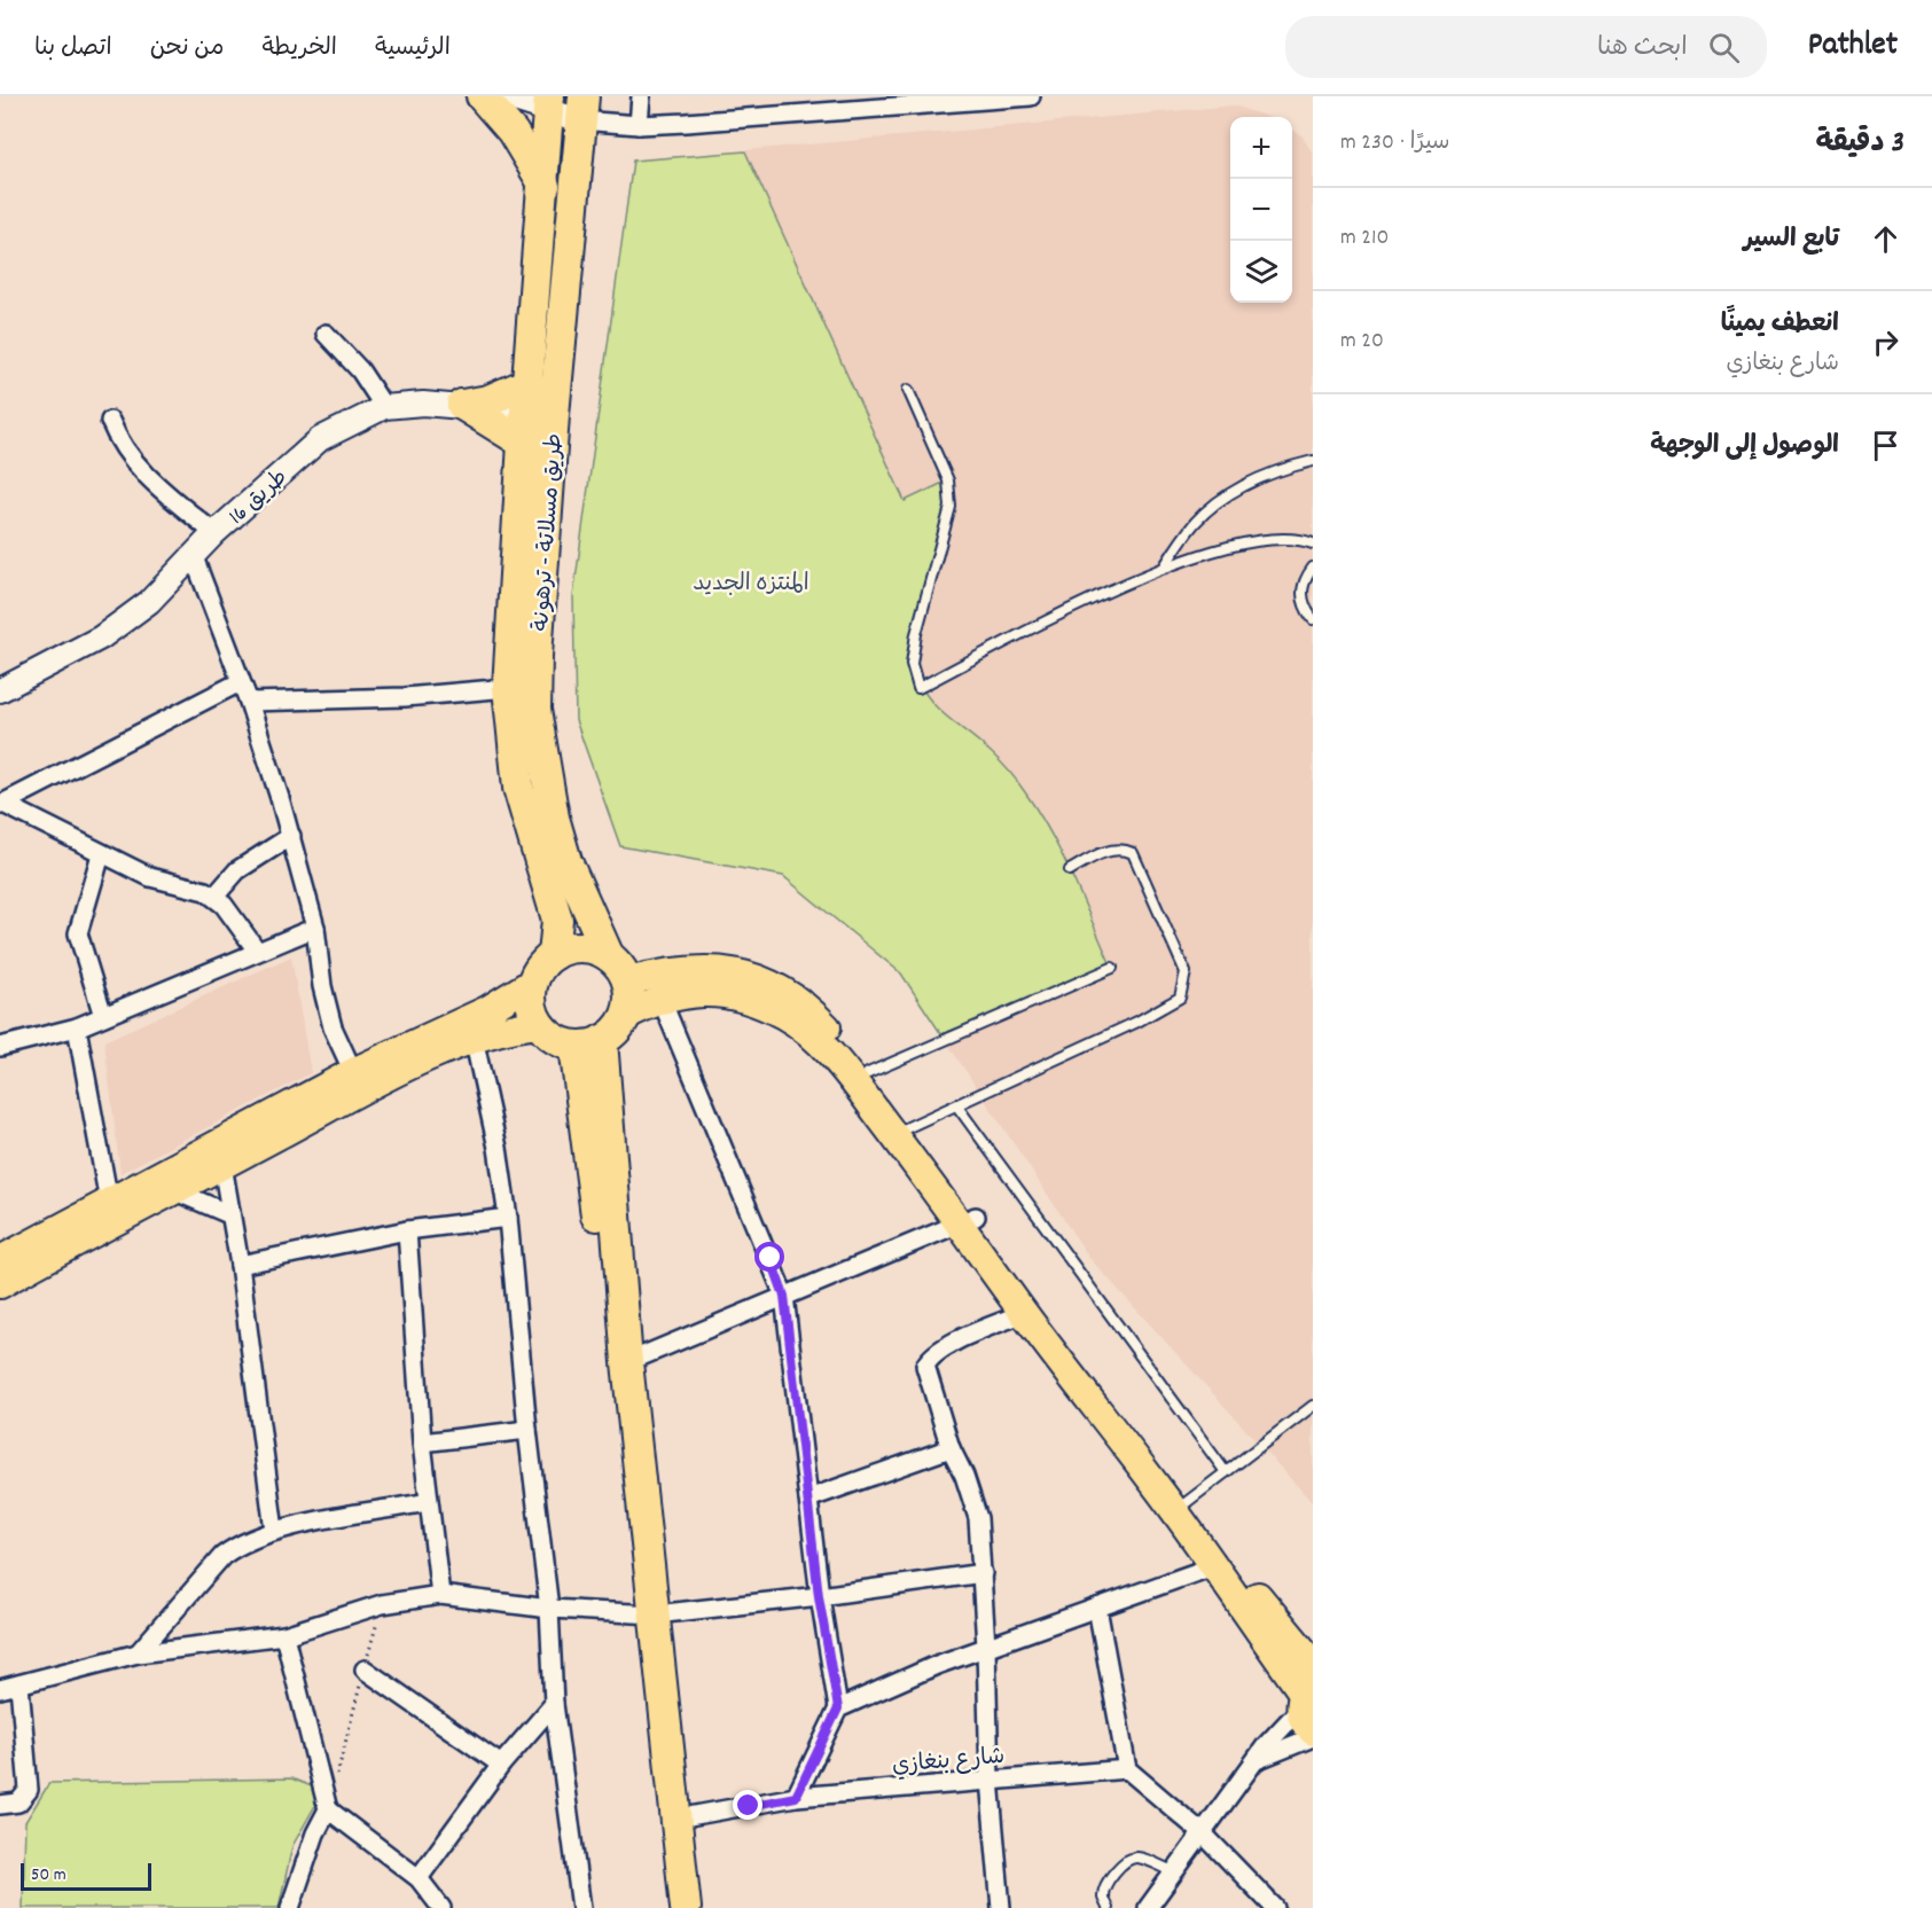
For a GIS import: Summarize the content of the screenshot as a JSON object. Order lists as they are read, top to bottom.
{
  "streets": {
    "highway": ["طريق مسلاتة - ترهونة"],
    "street": ["طريق 16", "شارع بنغازي"]
  },
  "crossings": [
    ["طريق 16", "طريق مسلاتة - ترهونة"]
  ],
  "parks": ["المنتزه الجديد"],
  "scale_bar": "50 m",
  "page": {
    "header": "Pathlet",
    "search": "ابحث هنا",
    "nav": [
      "الرئيسية",
      "الخريطة",
      "من نحن",
      "اتصل بنا"
    ],
    "heading": ["3 دقيقة", "سيرًا · 230 m"],
    "map_buttons": ["+", "−"],
    "list": [
      ["تابع السير", "210 m"],
      ["انعطف يمينًا", "شارع بنغازي", "20 m"],
      "الوصول إلى الوجهة"
    ],
    "scale": "50 m"
  }
}
